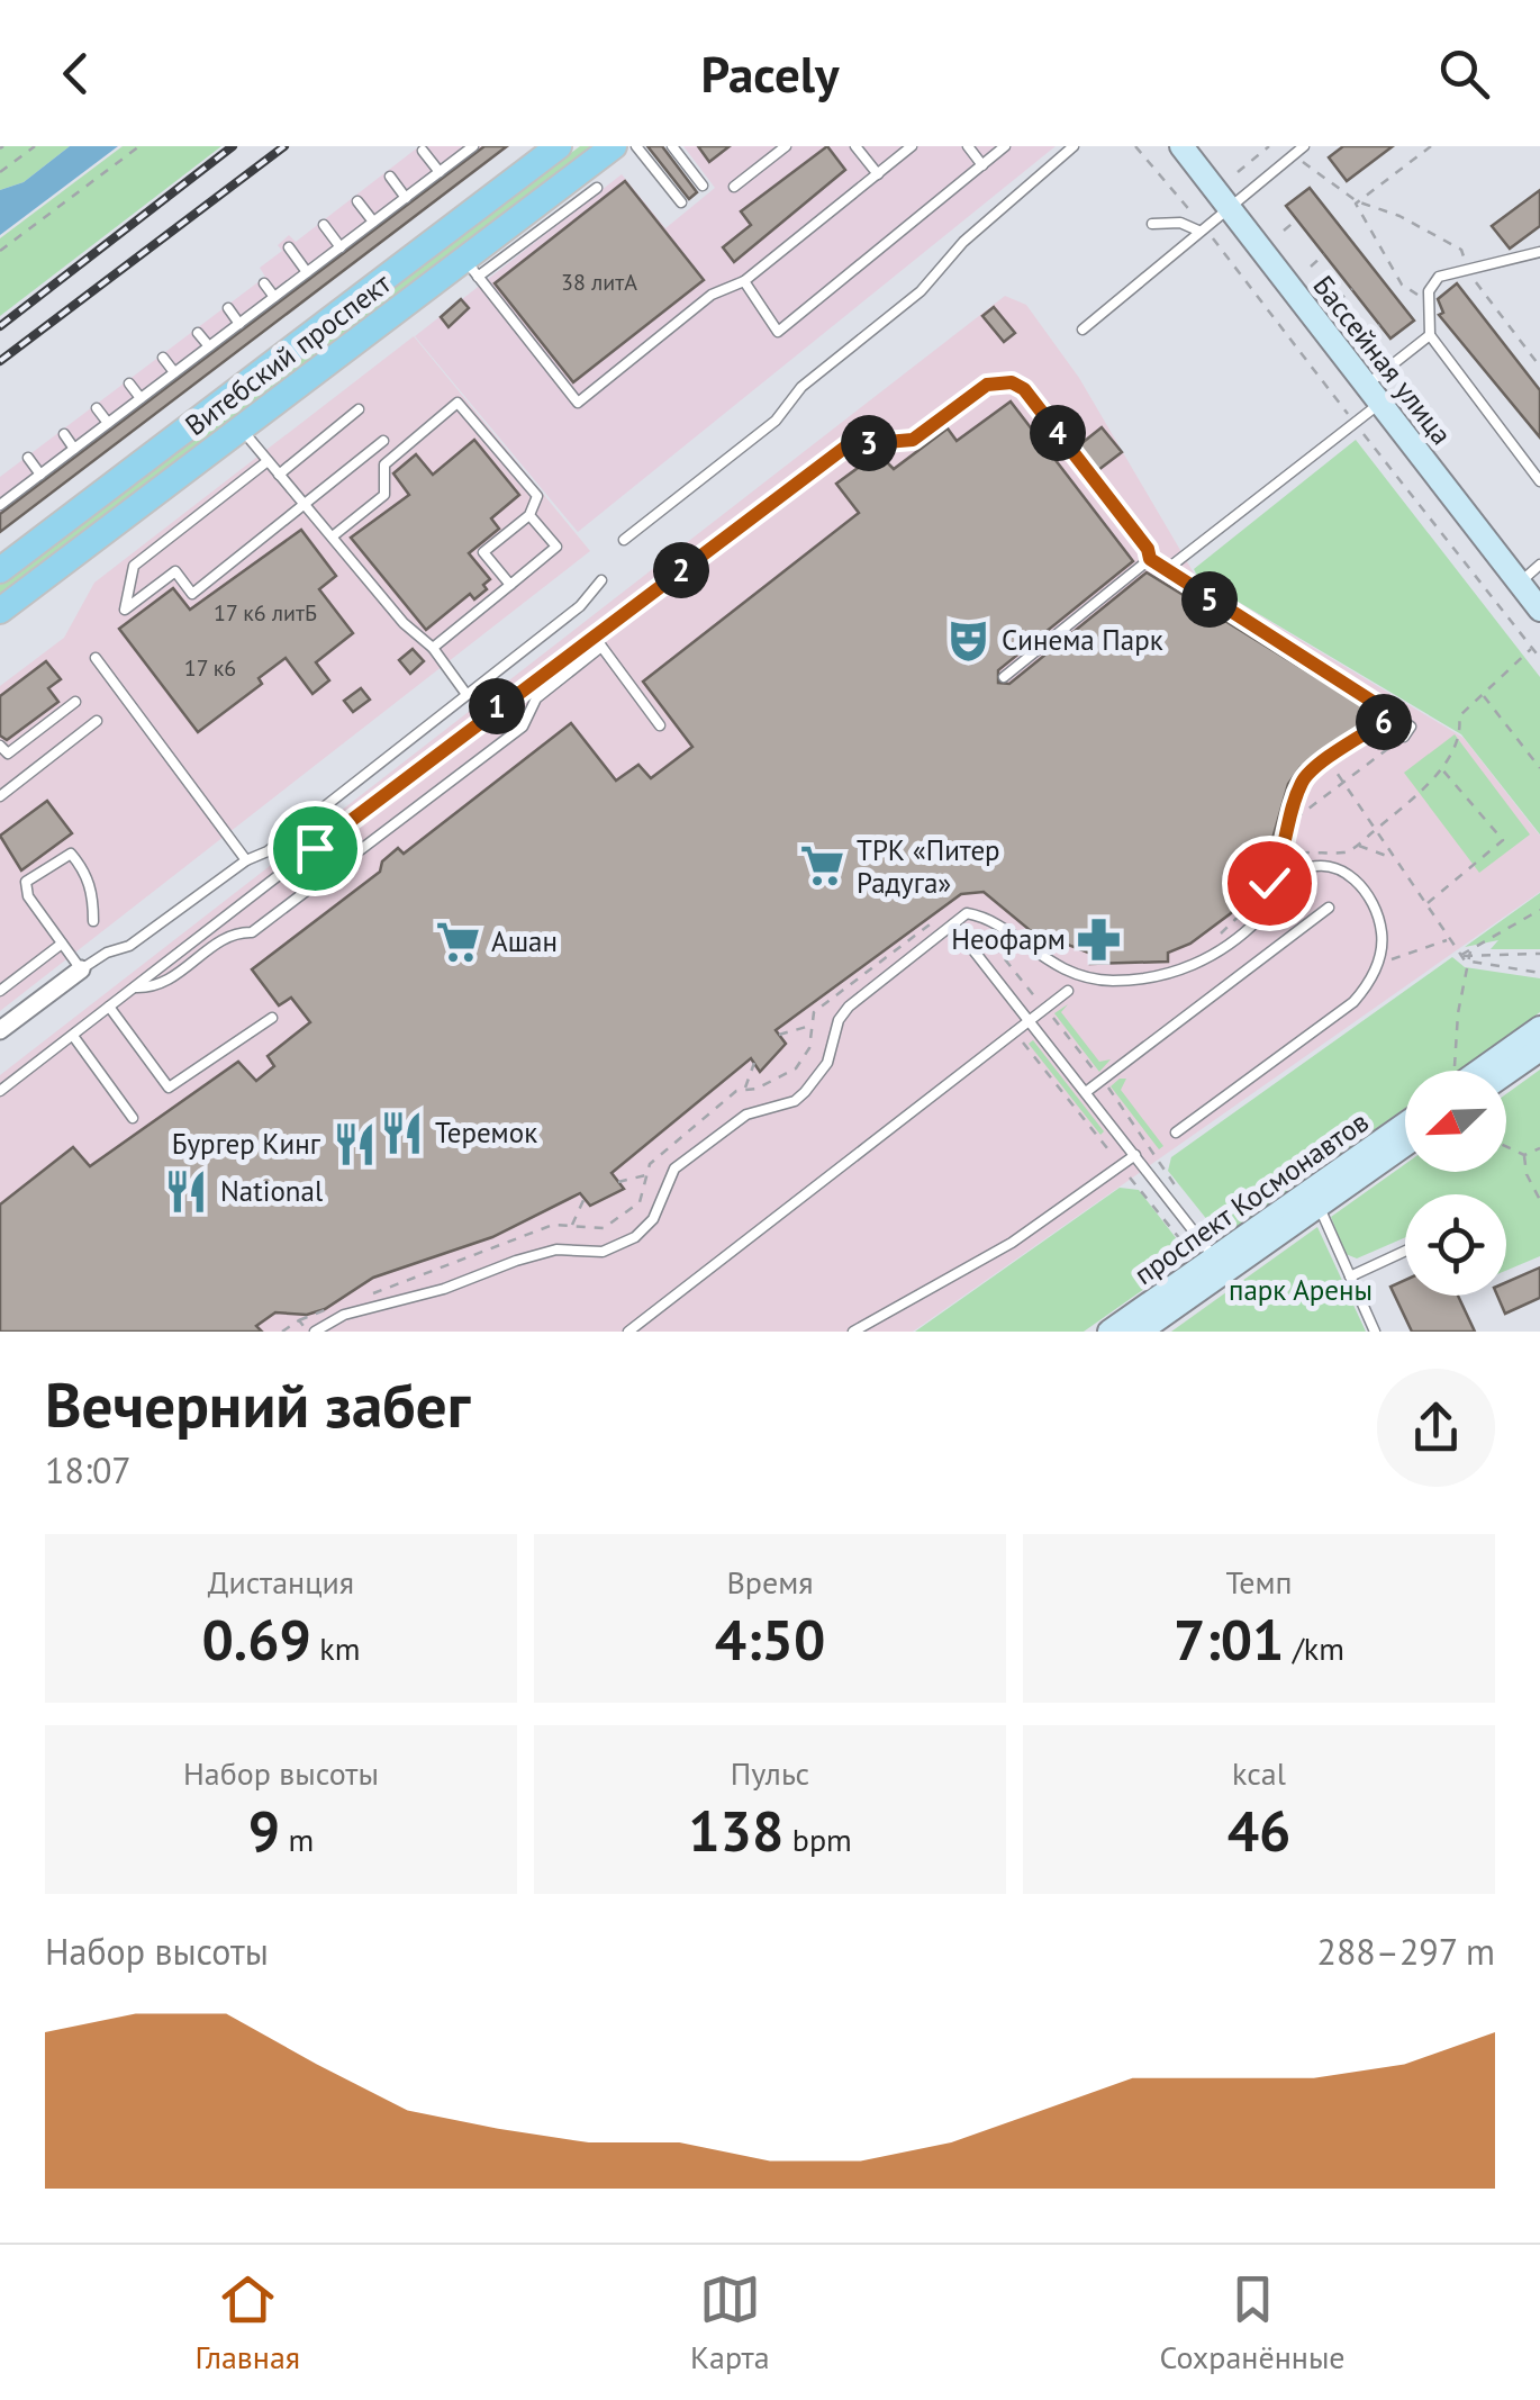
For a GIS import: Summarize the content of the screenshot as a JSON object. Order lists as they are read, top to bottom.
{
  "streets": {
    "main road": ["Витебский проспект"],
    "street": ["Бассейная улица", "проспект Космонавтов"]
  },
  "parks": ["парк Арены"],
  "places": {
    "theatre": ["Синема Парк"],
    "supermarket": ["ТРК «Питер Радуга»", "Ашан"],
    "pharmacy": ["Неофарм"],
    "restaurant": ["Теремок", "Бургер Кинг", "National"]
  },
  "house_numbers": ["38 литА", "17 к6 литБ", "17 к6"],
  "north": "bottom left",
  "page": {
    "header": "Pacely",
    "pins": [
      "4",
      "3",
      "2",
      "5",
      "1",
      "6"
    ],
    "heading": ["Вечерний забег", "18:07"],
    "stats": [
      ["Дистанция", "0.69 km"],
      ["Время", "4:50"],
      ["Темп", "7:01 /km"],
      ["Набор высоты", "9 m"],
      ["Пульс", "138 bpm"],
      ["kcal", "46"]
    ],
    "chart": ["Набор высоты", "288–297 m"],
    "tabs": ["Главная", "Карта", "Сохранённые"]
  }
}
